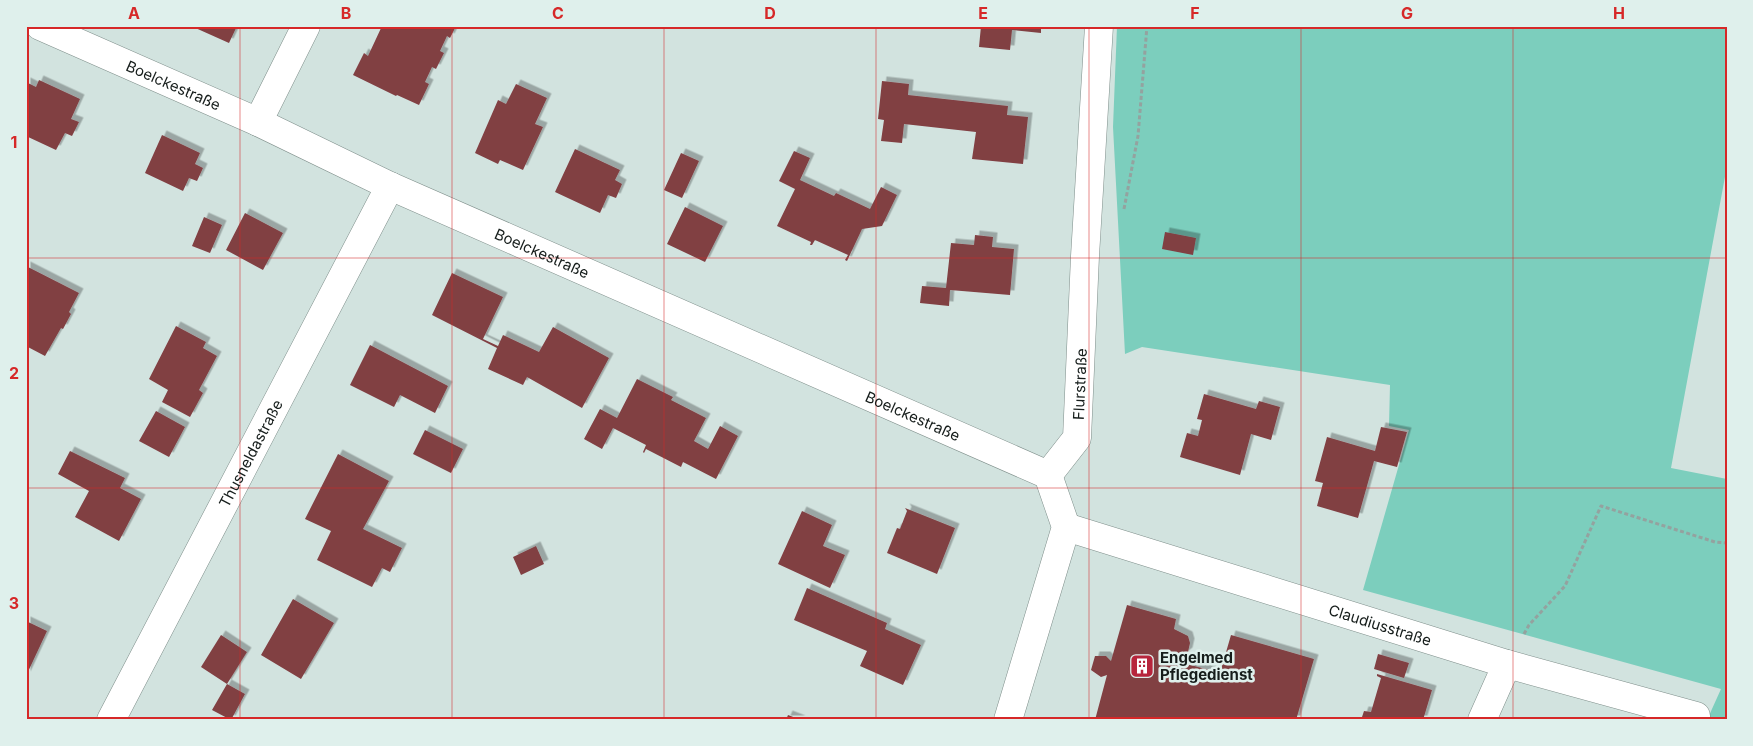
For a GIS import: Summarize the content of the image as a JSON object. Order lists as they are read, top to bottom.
{
  "streets": {
    "street": [
      "Boelckestraße",
      "Flurstraße",
      "Thusneldastraße",
      "Claudiusstraße"
    ]
  },
  "crossings": [
    ["Boelckestraße", "Flurstraße"],
    ["Boelckestraße", "Thusneldastraße"]
  ],
  "places": {
    "building": ["Engelmed Pflegedienst"]
  },
  "grid": {
    "columns": [
      "A",
      "B",
      "C",
      "D",
      "E",
      "F",
      "G",
      "H"
    ],
    "rows": ["1", "2", "3"]
  }
}
